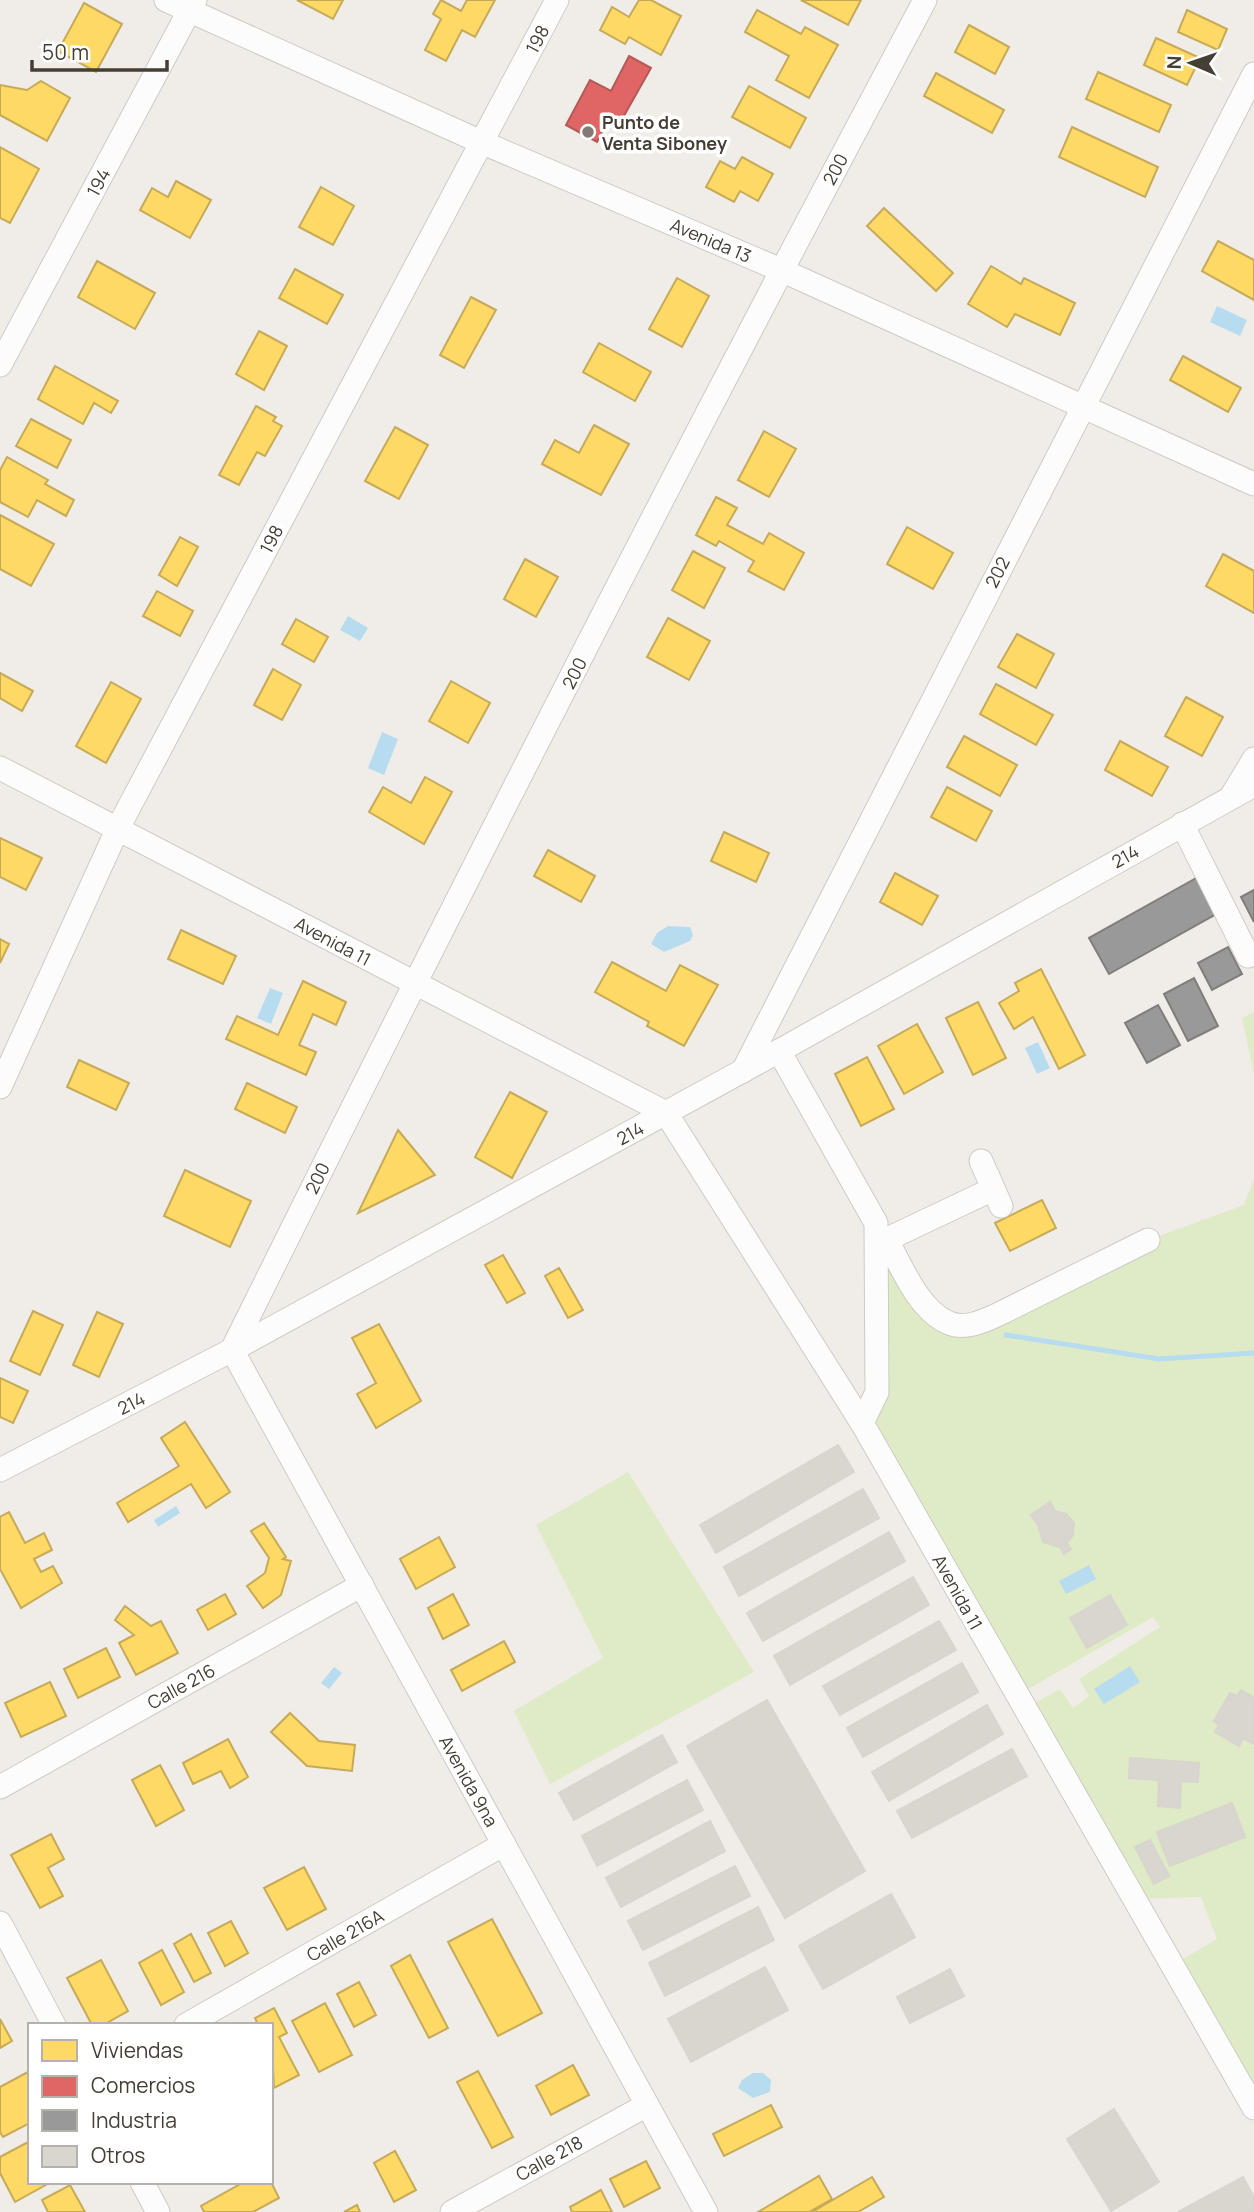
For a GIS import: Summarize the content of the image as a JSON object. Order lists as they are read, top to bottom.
{
  "streets": {
    "street": [
      "198",
      "200",
      "194",
      "Avenida 13",
      "202",
      "214",
      "Avenida 11",
      "Calle 216",
      "Avenida 9na",
      "Calle 216A",
      "Calle 218"
    ]
  },
  "crossings": [
    ["198", "Avenida 13"],
    ["198", "Avenida 11"],
    ["200", "Avenida 13"],
    ["200", "214"],
    ["200", "Avenida 11"],
    ["200", "Avenida 9na"],
    ["194", "Avenida 13"],
    ["Avenida 13", "202"],
    ["202", "214"],
    ["214", "Avenida 11"],
    ["214", "Avenida 9na"],
    ["Calle 216", "Avenida 9na"],
    ["Avenida 9na", "Calle 216A"],
    ["Avenida 9na", "Calle 218"]
  ],
  "places": ["Punto de Venta Siboney"],
  "legend": [
    "Viviendas",
    "Comercios",
    "Industria",
    "Otros"
  ],
  "scale_bar": "50 m",
  "north": "left"
}
